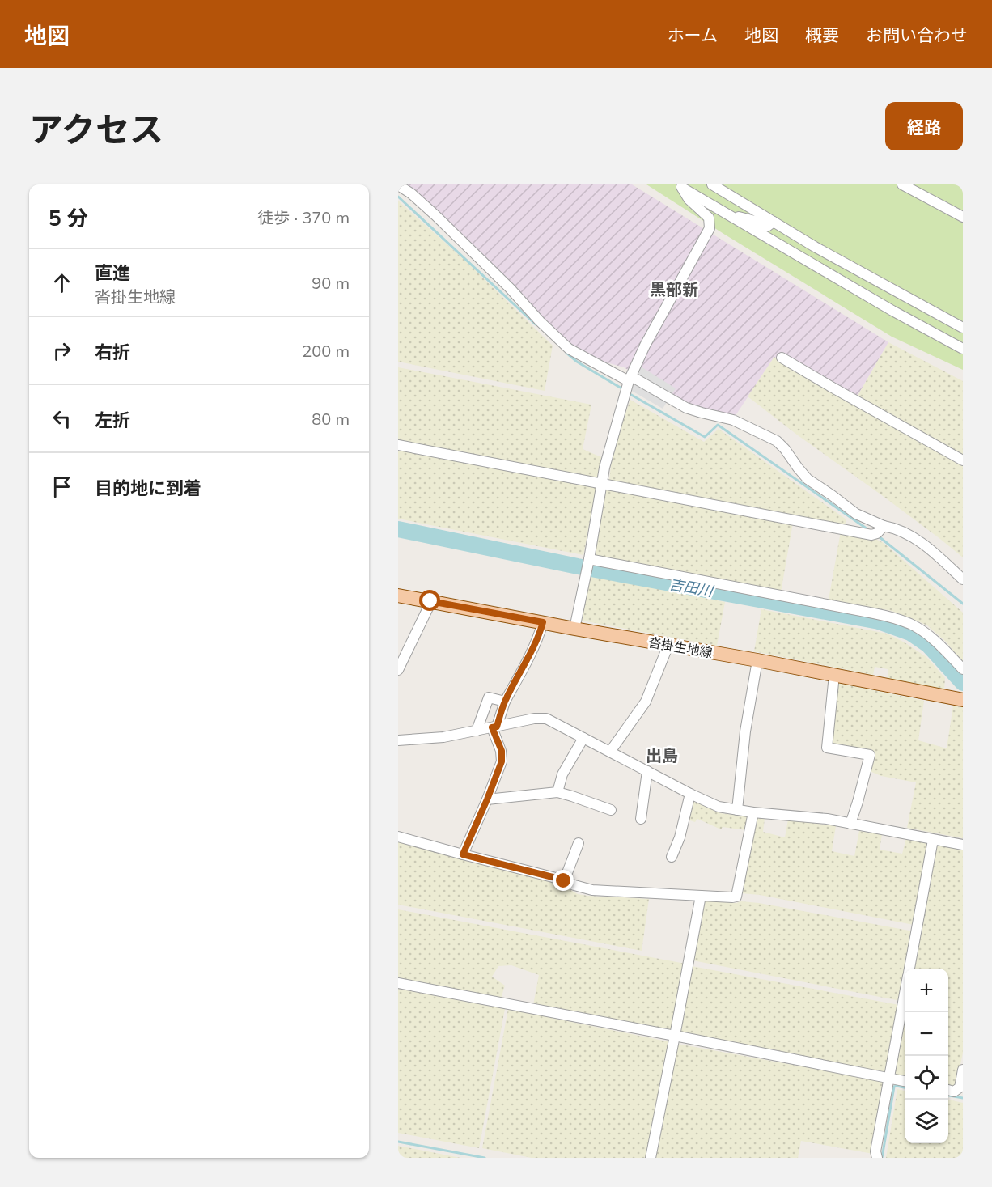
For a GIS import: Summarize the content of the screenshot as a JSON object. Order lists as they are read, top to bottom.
{
  "streets": {
    "main road": ["沓掛生地線"]
  },
  "districts": ["黒部新", "出島"],
  "water": ["吉田川"],
  "page": {
    "header": "地図",
    "nav": [
      "ホーム",
      "地図",
      "概要",
      "お問い合わせ"
    ],
    "title": "アクセス",
    "buttons": "経路",
    "heading": ["5 分", "徒歩 · 370 m"],
    "list": [
      ["直進", "沓掛生地線", "90 m"],
      ["右折", "200 m"],
      ["左折", "80 m"],
      "目的地に到着"
    ],
    "map_buttons": ["+", "−"]
  }
}
